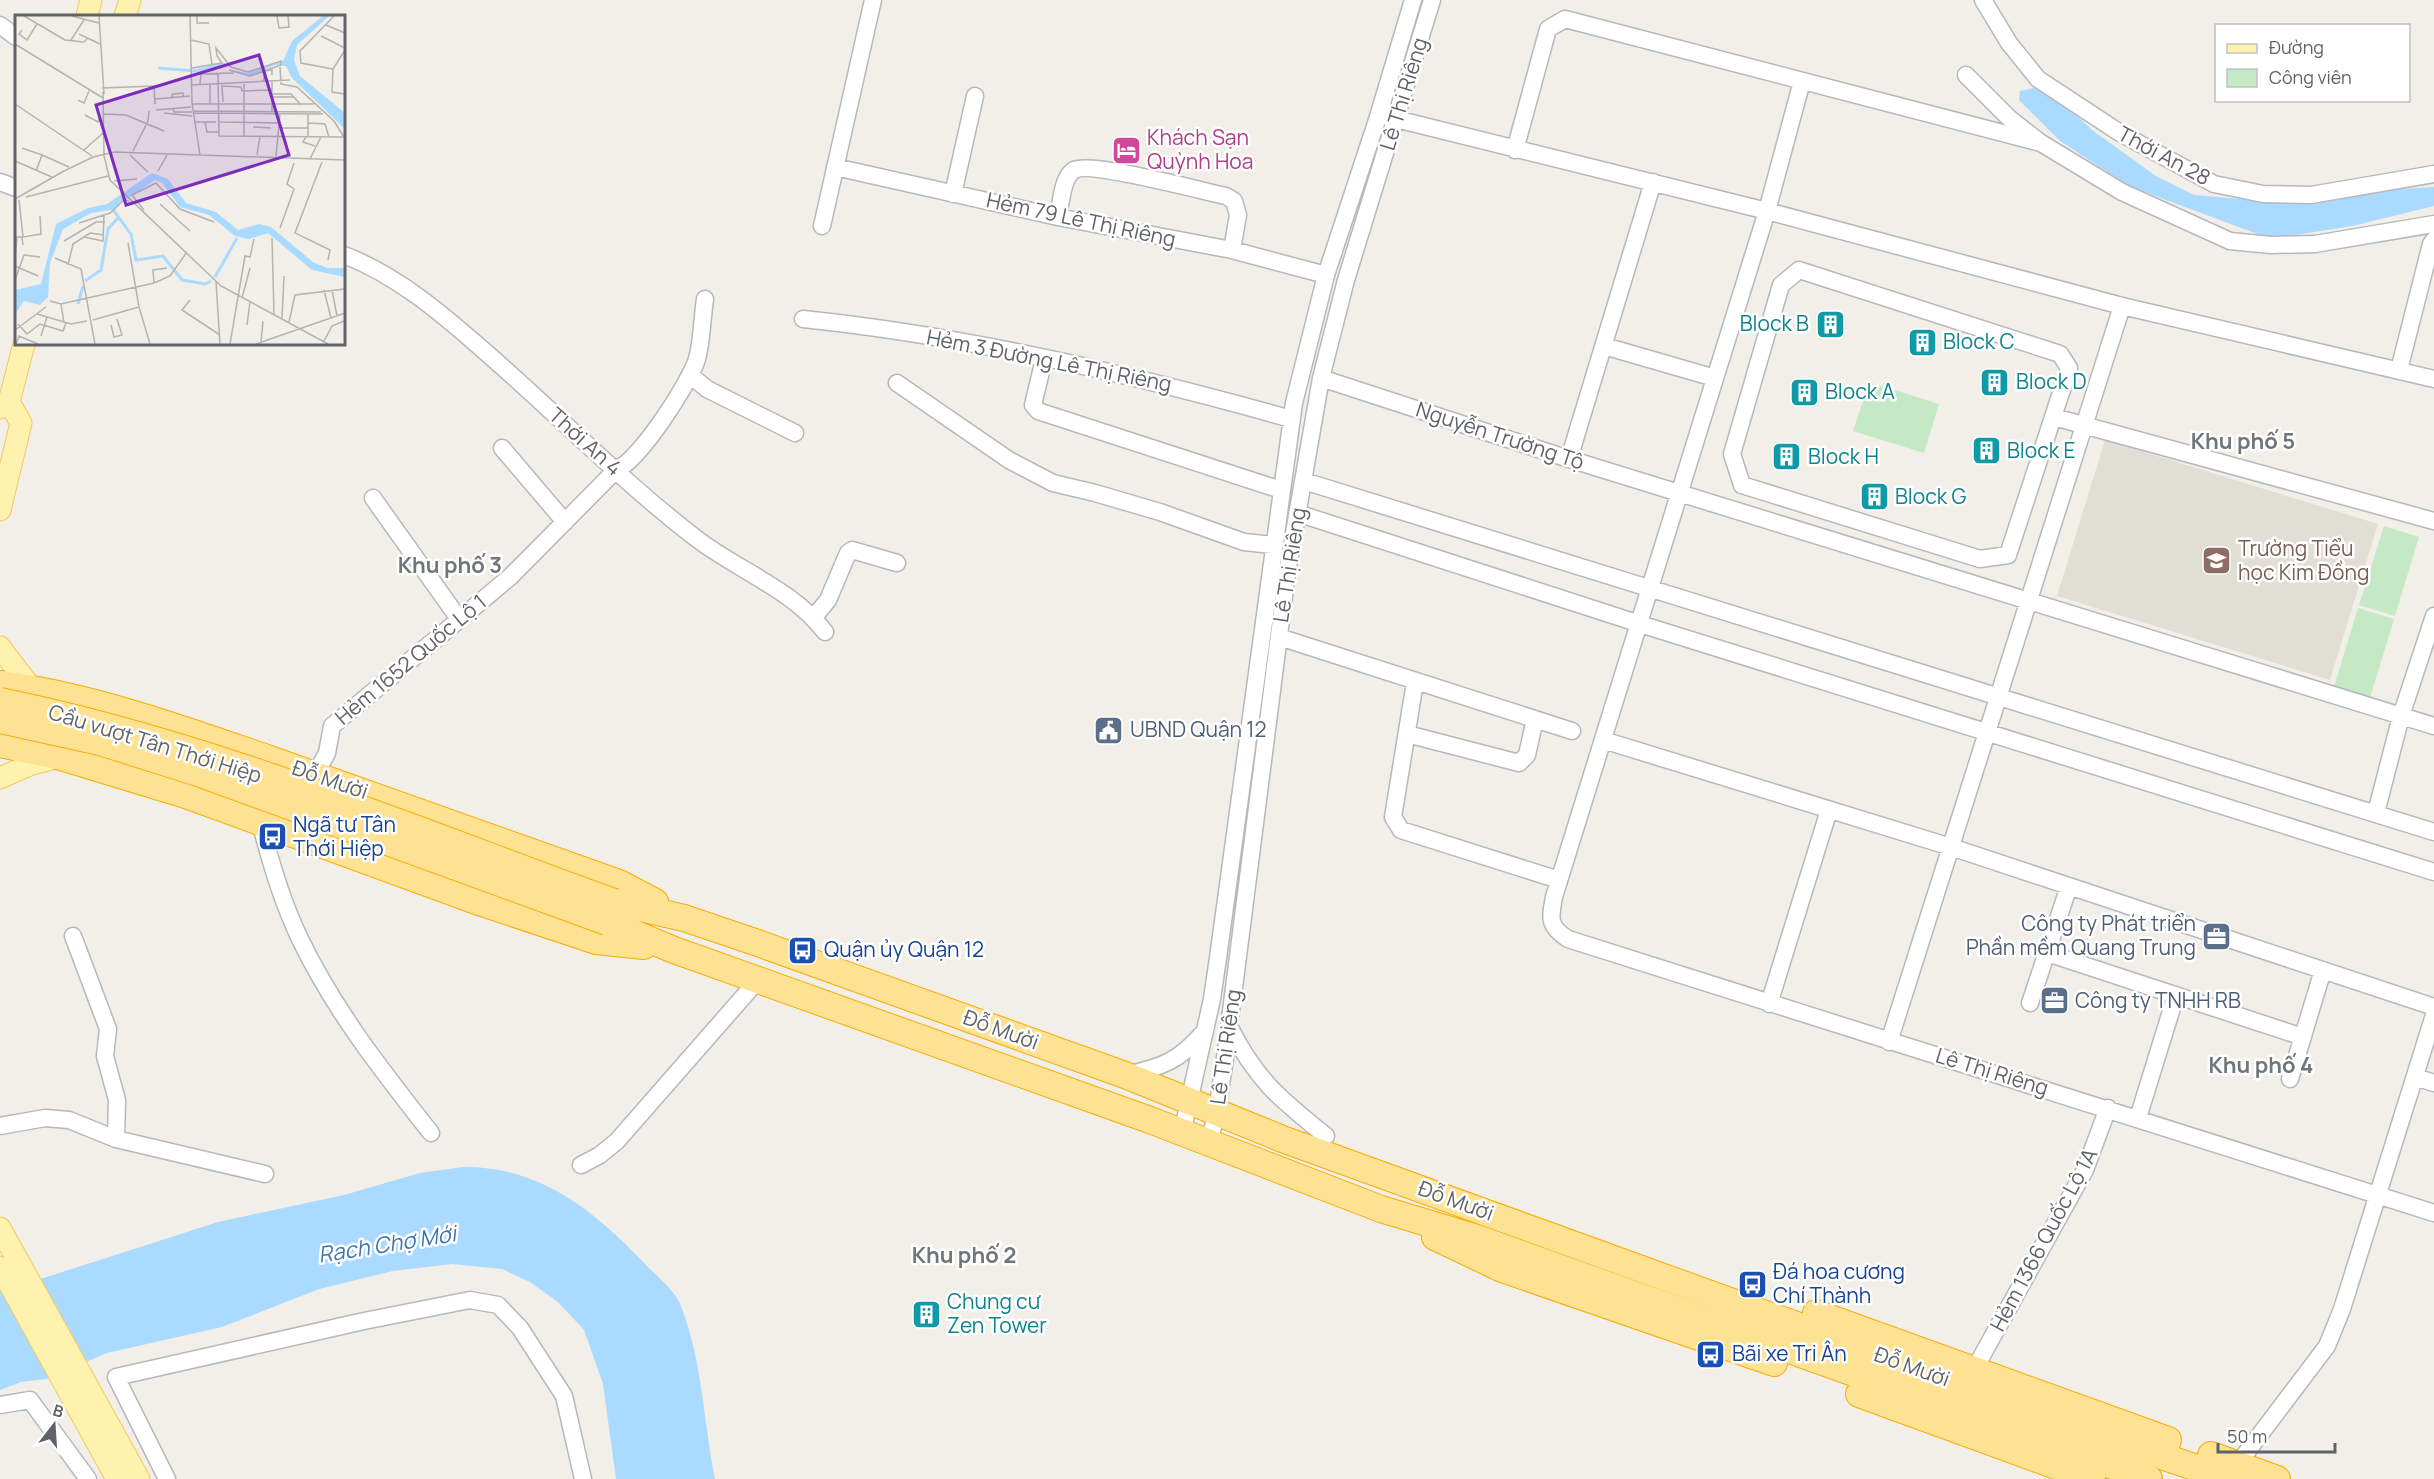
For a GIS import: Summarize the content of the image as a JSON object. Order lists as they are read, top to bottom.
{
  "streets": {
    "highway": ["Cầu vượt Tân Thới Hiệp", "Đỗ Mười"],
    "street": [
      "Lê Thị Riêng",
      "Thới An 28",
      "Hẻm 79 Lê Thị Riêng",
      "Hẻm 3 Đường Lê Thị Riêng",
      "Nguyễn Trường Tộ",
      "Thới An 4",
      "Hẻm 1652 Quốc Lộ 1",
      "Hẻm 1366 Quốc Lộ 1A"
    ]
  },
  "crossings": [
    ["Lê Thị Riêng", "Hẻm 79 Lê Thị Riêng"],
    ["Lê Thị Riêng", "Hẻm 3 Đường Lê Thị Riêng"],
    ["Lê Thị Riêng", "Nguyễn Trường Tộ"],
    ["Lê Thị Riêng", "Đỗ Mười"],
    ["Lê Thị Riêng", "Hẻm 1366 Quốc Lộ 1A"],
    ["Thới An 4", "Hẻm 1652 Quốc Lộ 1"],
    ["Hẻm 1652 Quốc Lộ 1", "Đỗ Mười"],
    ["Cầu vượt Tân Thới Hiệp", "Đỗ Mười"],
    ["Đỗ Mười", "Hẻm 1366 Quốc Lộ 1A"]
  ],
  "districts": [
    "Khu phố 5",
    "Khu phố 3",
    "Khu phố 4",
    "Khu phố 2"
  ],
  "water": ["Rạch Chợ Mới"],
  "places": {
    "hotel": ["Khách Sạn Quỳnh Hoa"],
    "building": [
      "Block B",
      "Block C",
      "Block D",
      "Block A",
      "Block E",
      "Block H",
      "Block G",
      "Chung cư Zen Tower"
    ],
    "school or university": ["Trường Tiểu học Kim Đồng"],
    "public building": ["UBND Quận 12"],
    "bus stop": [
      "Ngã tư Tân Thới Hiệp",
      "Quận ủy Quận 12",
      "Đá hoa cương Chí Thành",
      "Bãi xe Tri Ân"
    ],
    "office": ["Công ty Phát triển Phần mềm Quang Trung", "Công ty TNHH RB"]
  },
  "legend": ["Đường", "Công viên"],
  "scale_bar": "50 m",
  "north": "top"
}
